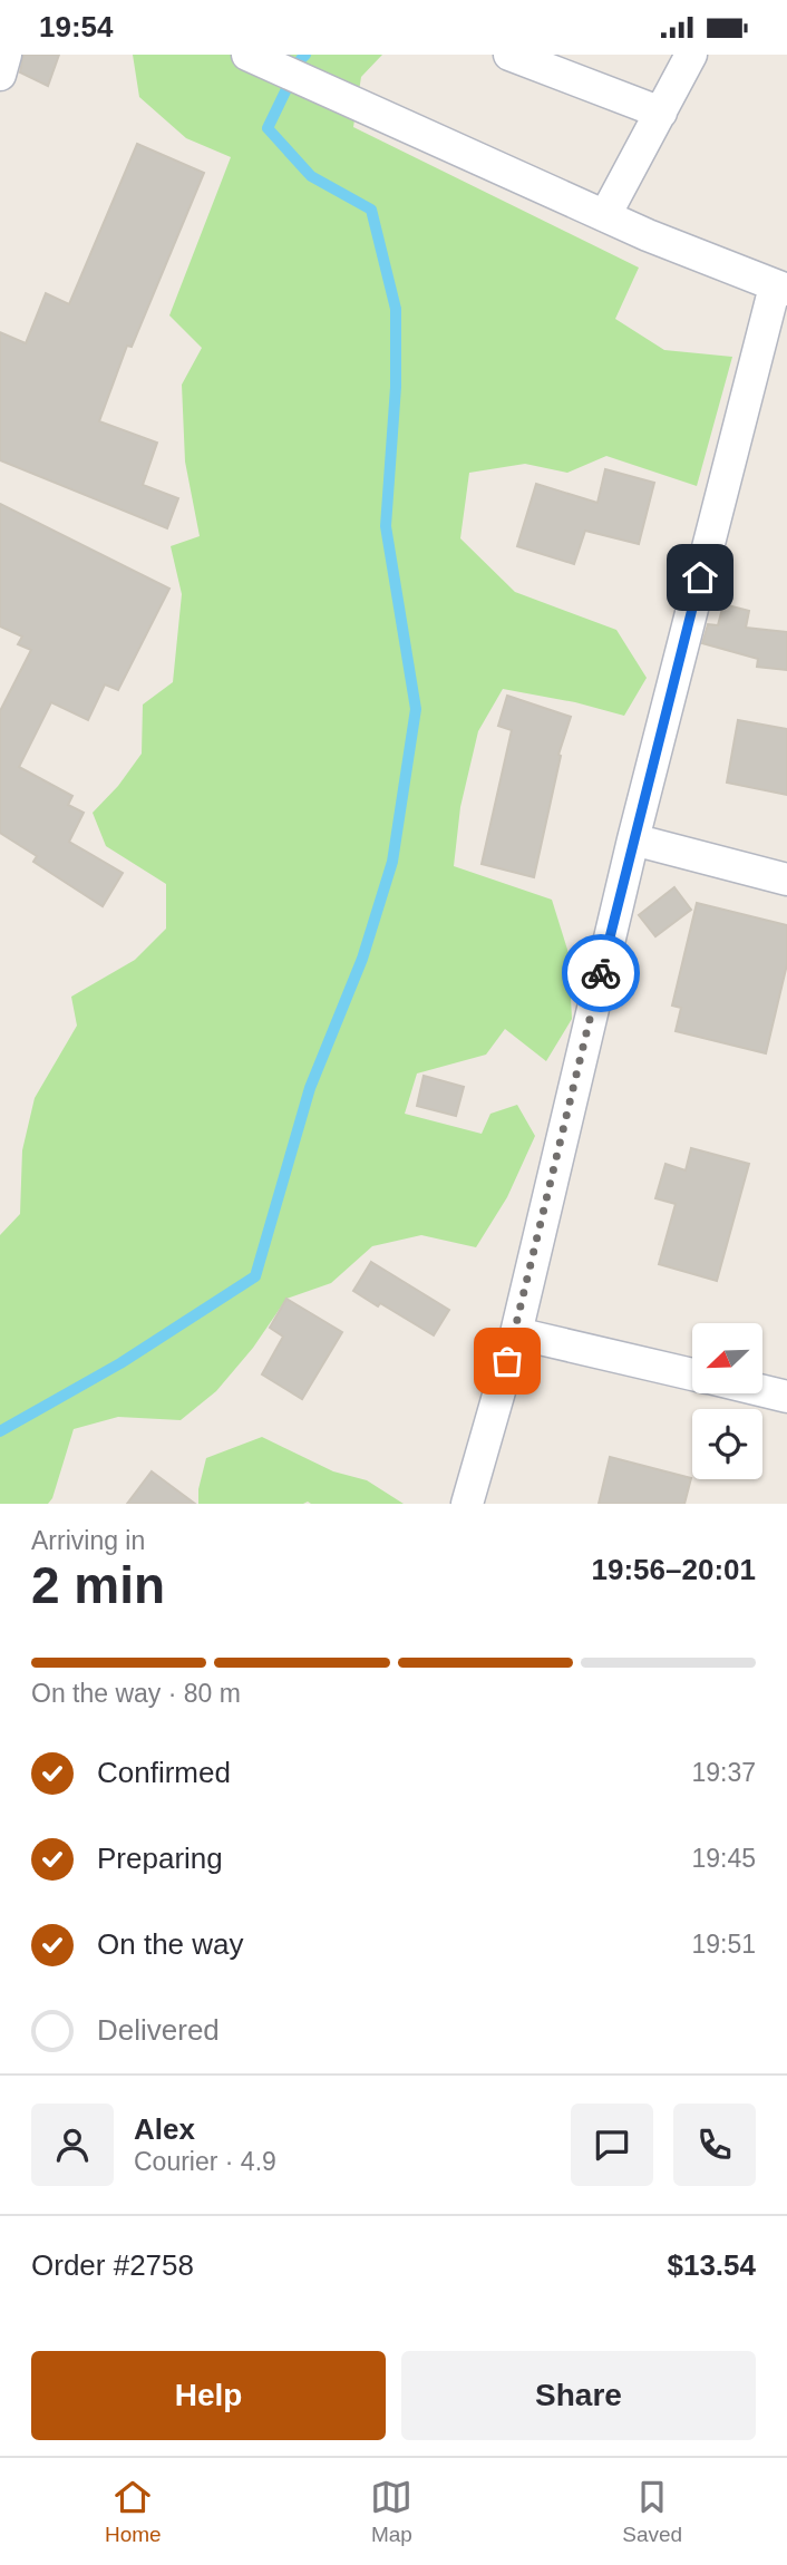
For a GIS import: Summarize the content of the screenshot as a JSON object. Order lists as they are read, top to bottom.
{
  "north": "bottom left",
  "page": {
    "status": "19:54",
    "heading": ["2 min", "Arriving in", "19:56–20:01"],
    "panel": [
      "Alex",
      "Courier · 4.9",
      "Order #2758",
      "$13.54"
    ],
    "bar": "On the way · 80 m",
    "list": [
      ["Confirmed", "19:37"],
      ["Preparing", "19:45"],
      ["On the way", "19:51"],
      "Delivered"
    ],
    "buttons": ["Help", "Share"],
    "tabs": ["Home", "Map", "Saved"]
  }
}
